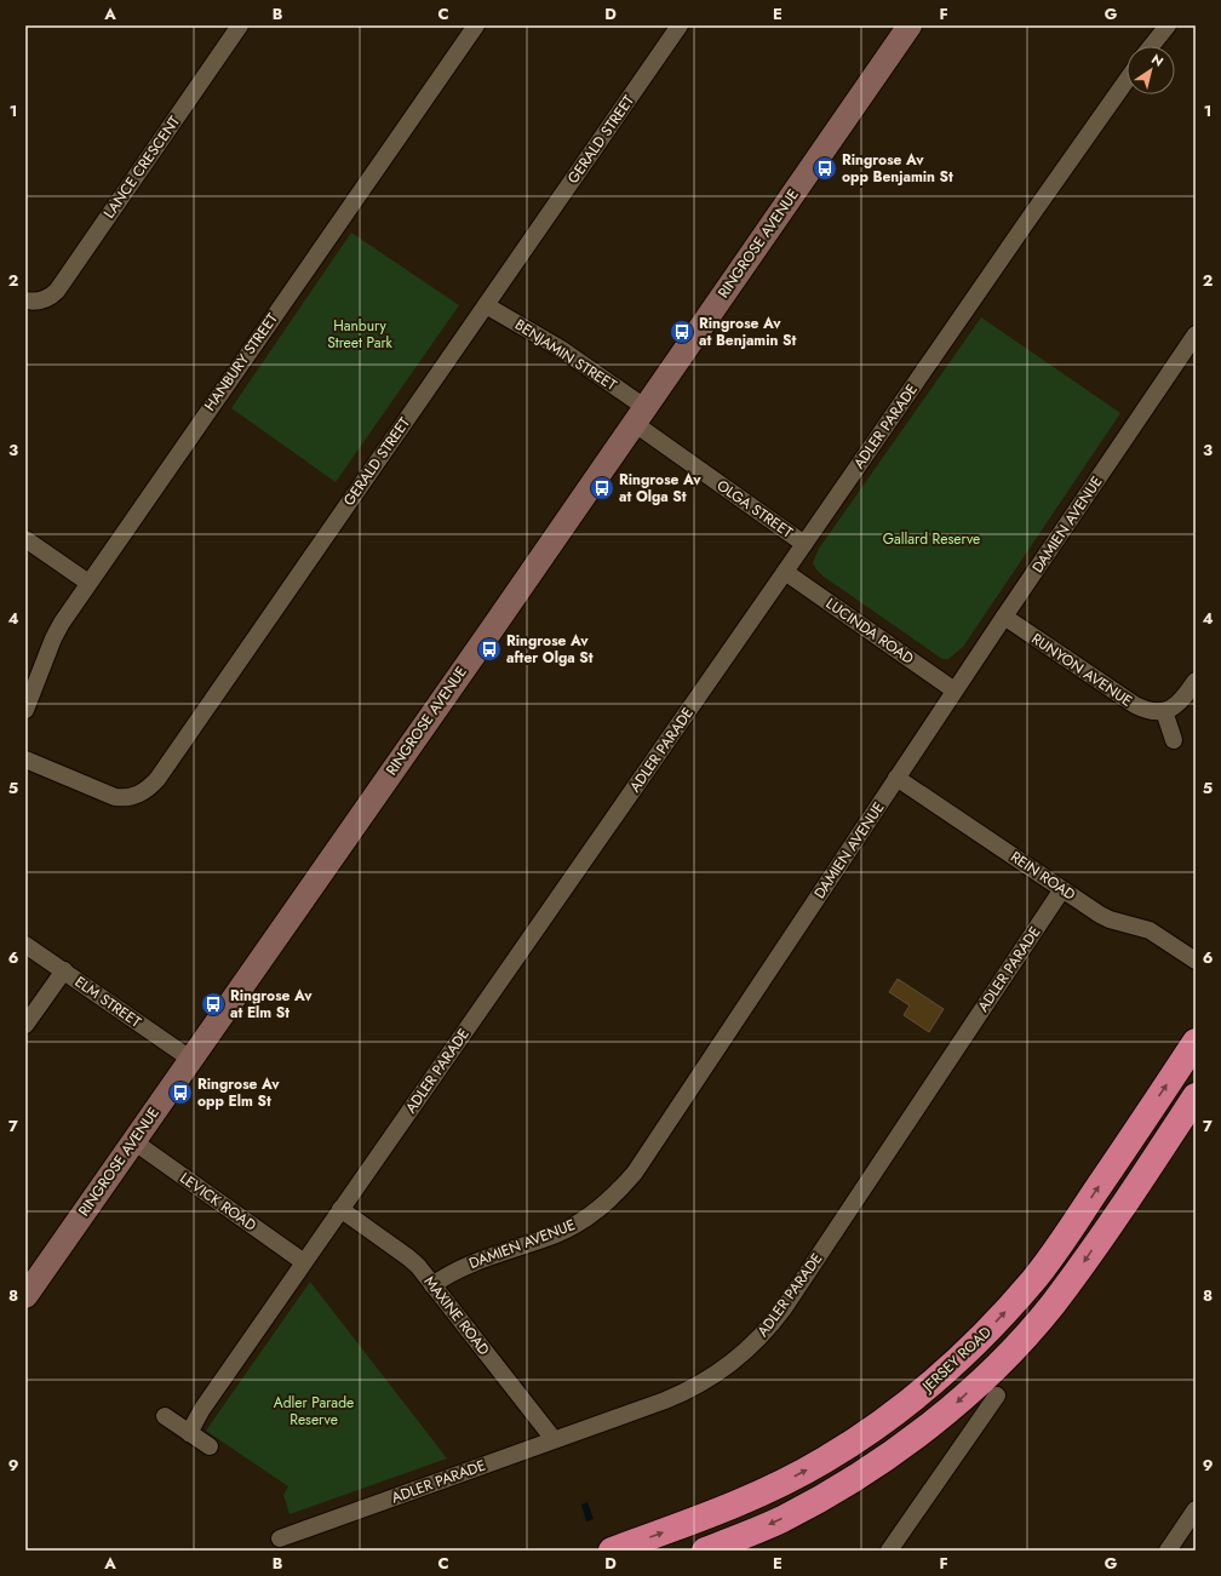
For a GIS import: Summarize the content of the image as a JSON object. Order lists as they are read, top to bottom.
{
  "streets": {
    "highway": ["JERSEY ROAD"],
    "street": [
      "GERALD STREET",
      "LANCE CRESCENT",
      "RINGROSE AVENUE",
      "BENJAMIN STREET",
      "HANBURY STREET",
      "ADLER PARADE",
      "OLGA STREET",
      "DAMIEN AVENUE",
      "LUCINDA ROAD",
      "RUNYON AVENUE",
      "REIN ROAD",
      "ELM STREET",
      "LEVICK ROAD",
      "MAXINE ROAD"
    ]
  },
  "crossings": [
    ["GERALD STREET", "BENJAMIN STREET"],
    ["RINGROSE AVENUE", "BENJAMIN STREET"],
    ["RINGROSE AVENUE", "OLGA STREET"],
    ["RINGROSE AVENUE", "ELM STREET"],
    ["RINGROSE AVENUE", "LEVICK ROAD"],
    ["BENJAMIN STREET", "OLGA STREET"],
    ["ADLER PARADE", "OLGA STREET"],
    ["ADLER PARADE", "LUCINDA ROAD"],
    ["ADLER PARADE", "REIN ROAD"],
    ["ADLER PARADE", "LEVICK ROAD"],
    ["ADLER PARADE", "MAXINE ROAD"],
    ["DAMIEN AVENUE", "LUCINDA ROAD"],
    ["DAMIEN AVENUE", "RUNYON AVENUE"],
    ["DAMIEN AVENUE", "REIN ROAD"],
    ["DAMIEN AVENUE", "MAXINE ROAD"]
  ],
  "parks": ["Hanbury Street Park", "Gallard Reserve", "Adler Parade Reserve"],
  "places": {
    "bus stop": [
      "Ringrose Av opp Benjamin St",
      "Ringrose Av at Benjamin St",
      "Ringrose Av at Olga St",
      "Ringrose Av after Olga St",
      "Ringrose Av at Elm St",
      "Ringrose Av opp Elm St"
    ]
  },
  "north": "top right",
  "grid": {
    "columns": [
      "A",
      "B",
      "C",
      "D",
      "E",
      "F",
      "G"
    ],
    "rows": [
      "1",
      "2",
      "3",
      "4",
      "5",
      "6",
      "7",
      "8",
      "9"
    ]
  }
}
